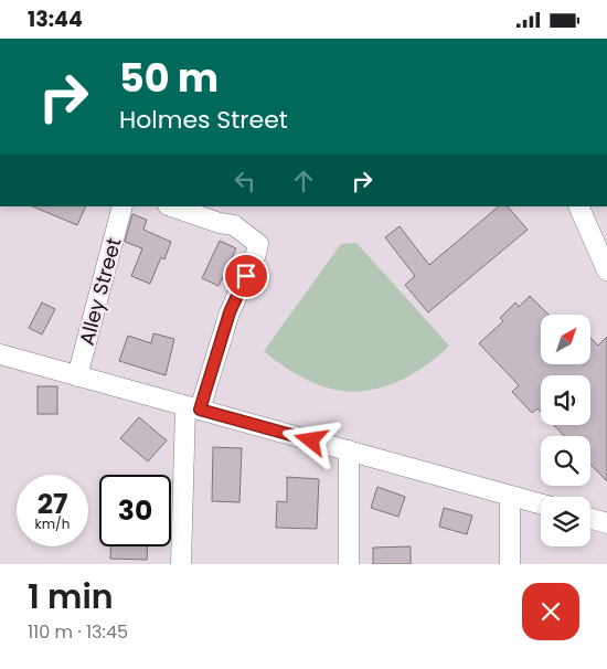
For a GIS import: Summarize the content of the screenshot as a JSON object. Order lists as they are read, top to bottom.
{
  "streets": {
    "street": ["Alley Street"]
  },
  "north": "top right",
  "page": {
    "status": "13:44",
    "turn": ["50 m", "Holmes Street"],
    "speed": "27 km/h",
    "limit": "30",
    "heading": ["1 min", "110 m · 13:45"]
  }
}
